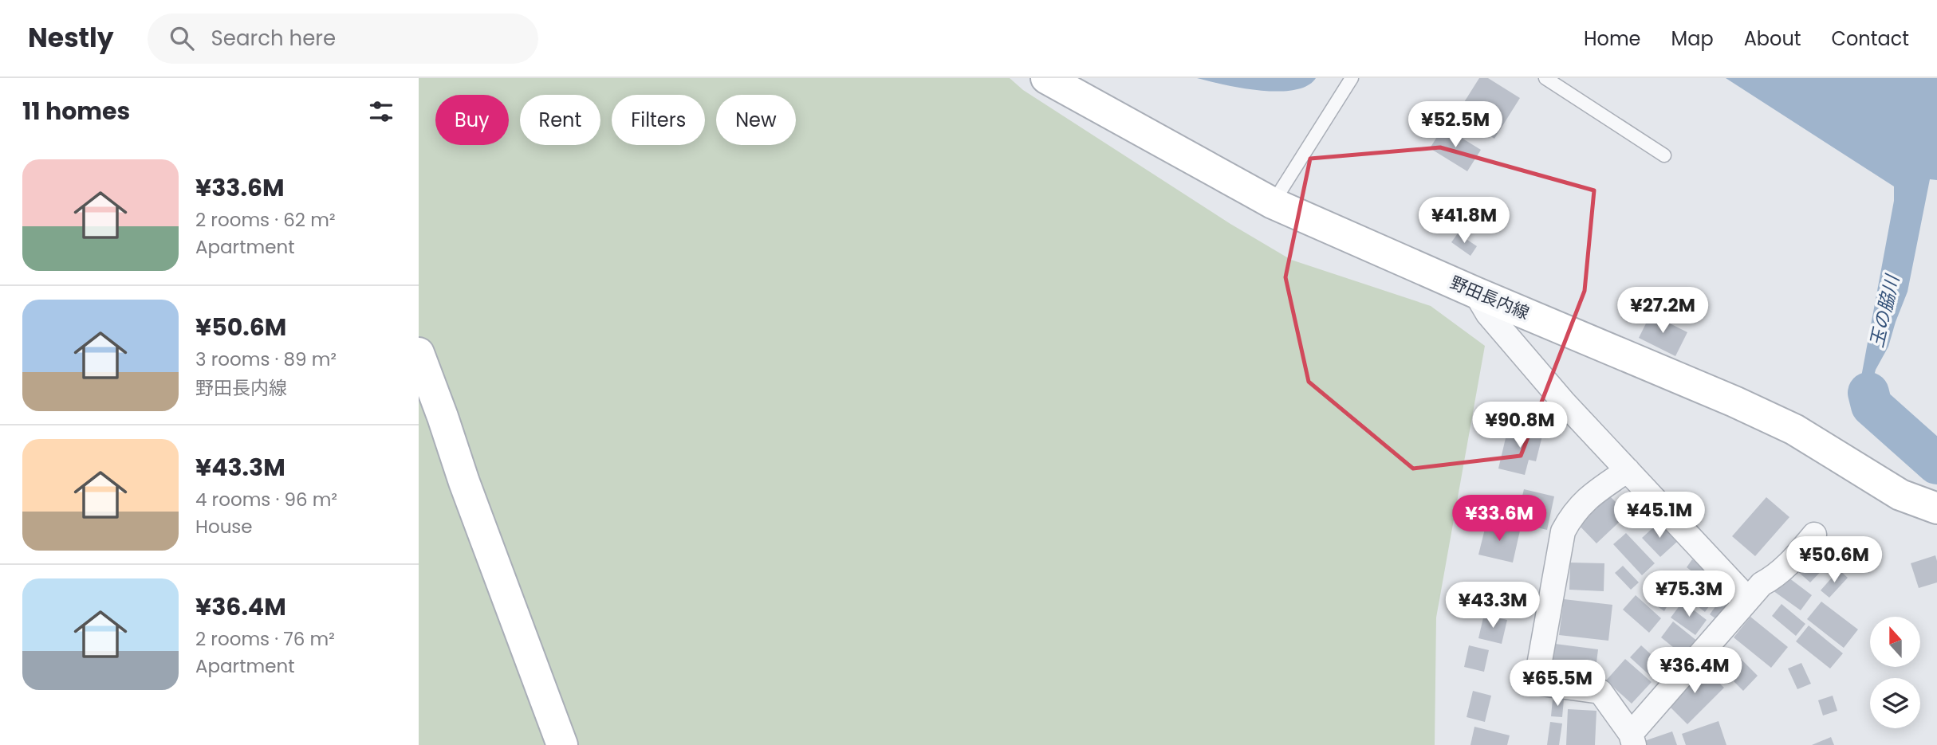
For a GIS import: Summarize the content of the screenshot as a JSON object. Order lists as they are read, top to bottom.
{
  "streets": {
    "main road": ["野田長内線"]
  },
  "water": ["玉の脇川"],
  "north": "top",
  "page": {
    "header": "Nestly",
    "search": "Search here",
    "nav": [
      "Home",
      "Map",
      "About",
      "Contact"
    ],
    "heading": "11 homes",
    "chip": [
      "Buy",
      "Rent",
      "Filters",
      "New"
    ],
    "price": [
      "¥52.5M",
      "¥41.8M",
      "¥27.2M",
      "¥90.8M",
      "¥45.1M",
      "¥33.6M",
      "¥50.6M",
      "¥75.3M",
      "¥43.3M",
      "¥36.4M",
      "¥65.5M"
    ],
    "list": [
      {
        "name": "¥33.6M",
        "note": "2 rooms · 62 m² · Apartment"
      },
      {
        "name": "¥50.6M",
        "note": "3 rooms · 89 m² · 野田長内線"
      },
      {
        "name": "¥43.3M",
        "note": "4 rooms · 96 m² · House"
      },
      {
        "name": "¥36.4M",
        "note": "2 rooms · 76 m² · Apartment"
      }
    ]
  }
}
